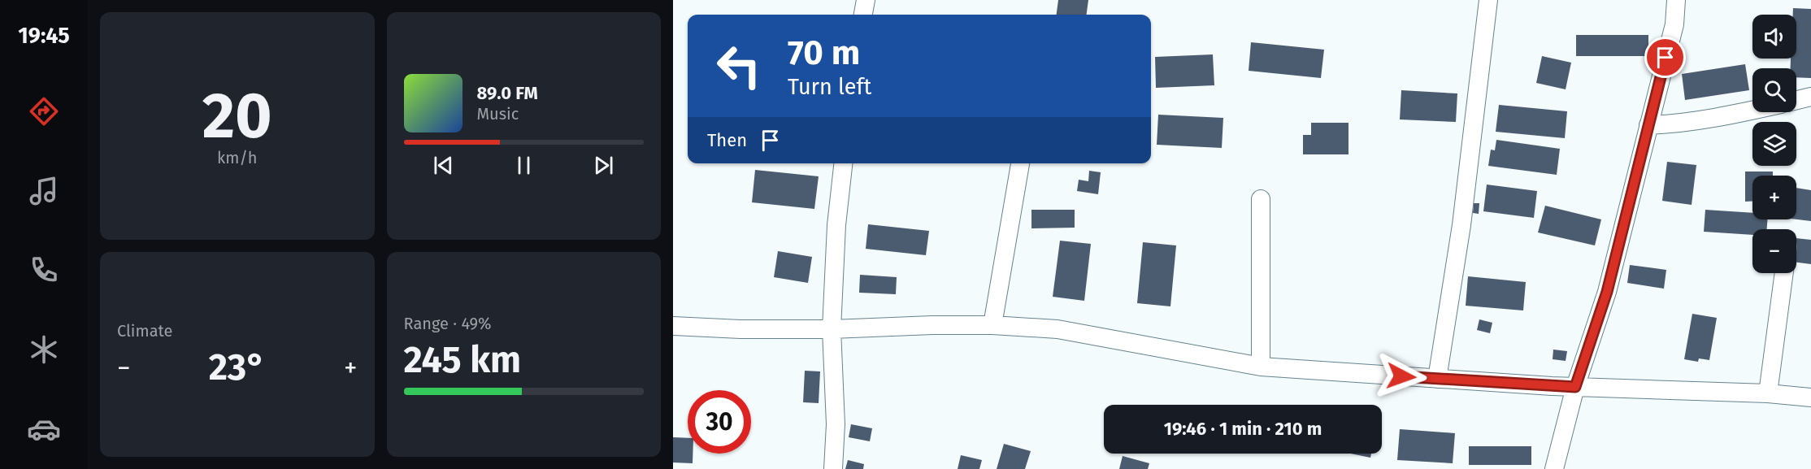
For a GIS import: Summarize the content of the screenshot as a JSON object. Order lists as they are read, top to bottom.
{
  "page": {
    "tabs": "19:45",
    "tile": [
      ["20", "km/h"],
      "Climate",
      ["Range · 49%", "245 km"]
    ],
    "map_buttons": ["+", "−"],
    "turn": ["70 m", "Turn left"],
    "song": ["89.0 FM", "Music"],
    "then": "Then",
    "heat": ["−", "23°", "+"],
    "limit": "30",
    "trip": "19:46 · 1 min · 210 m"
  }
}
